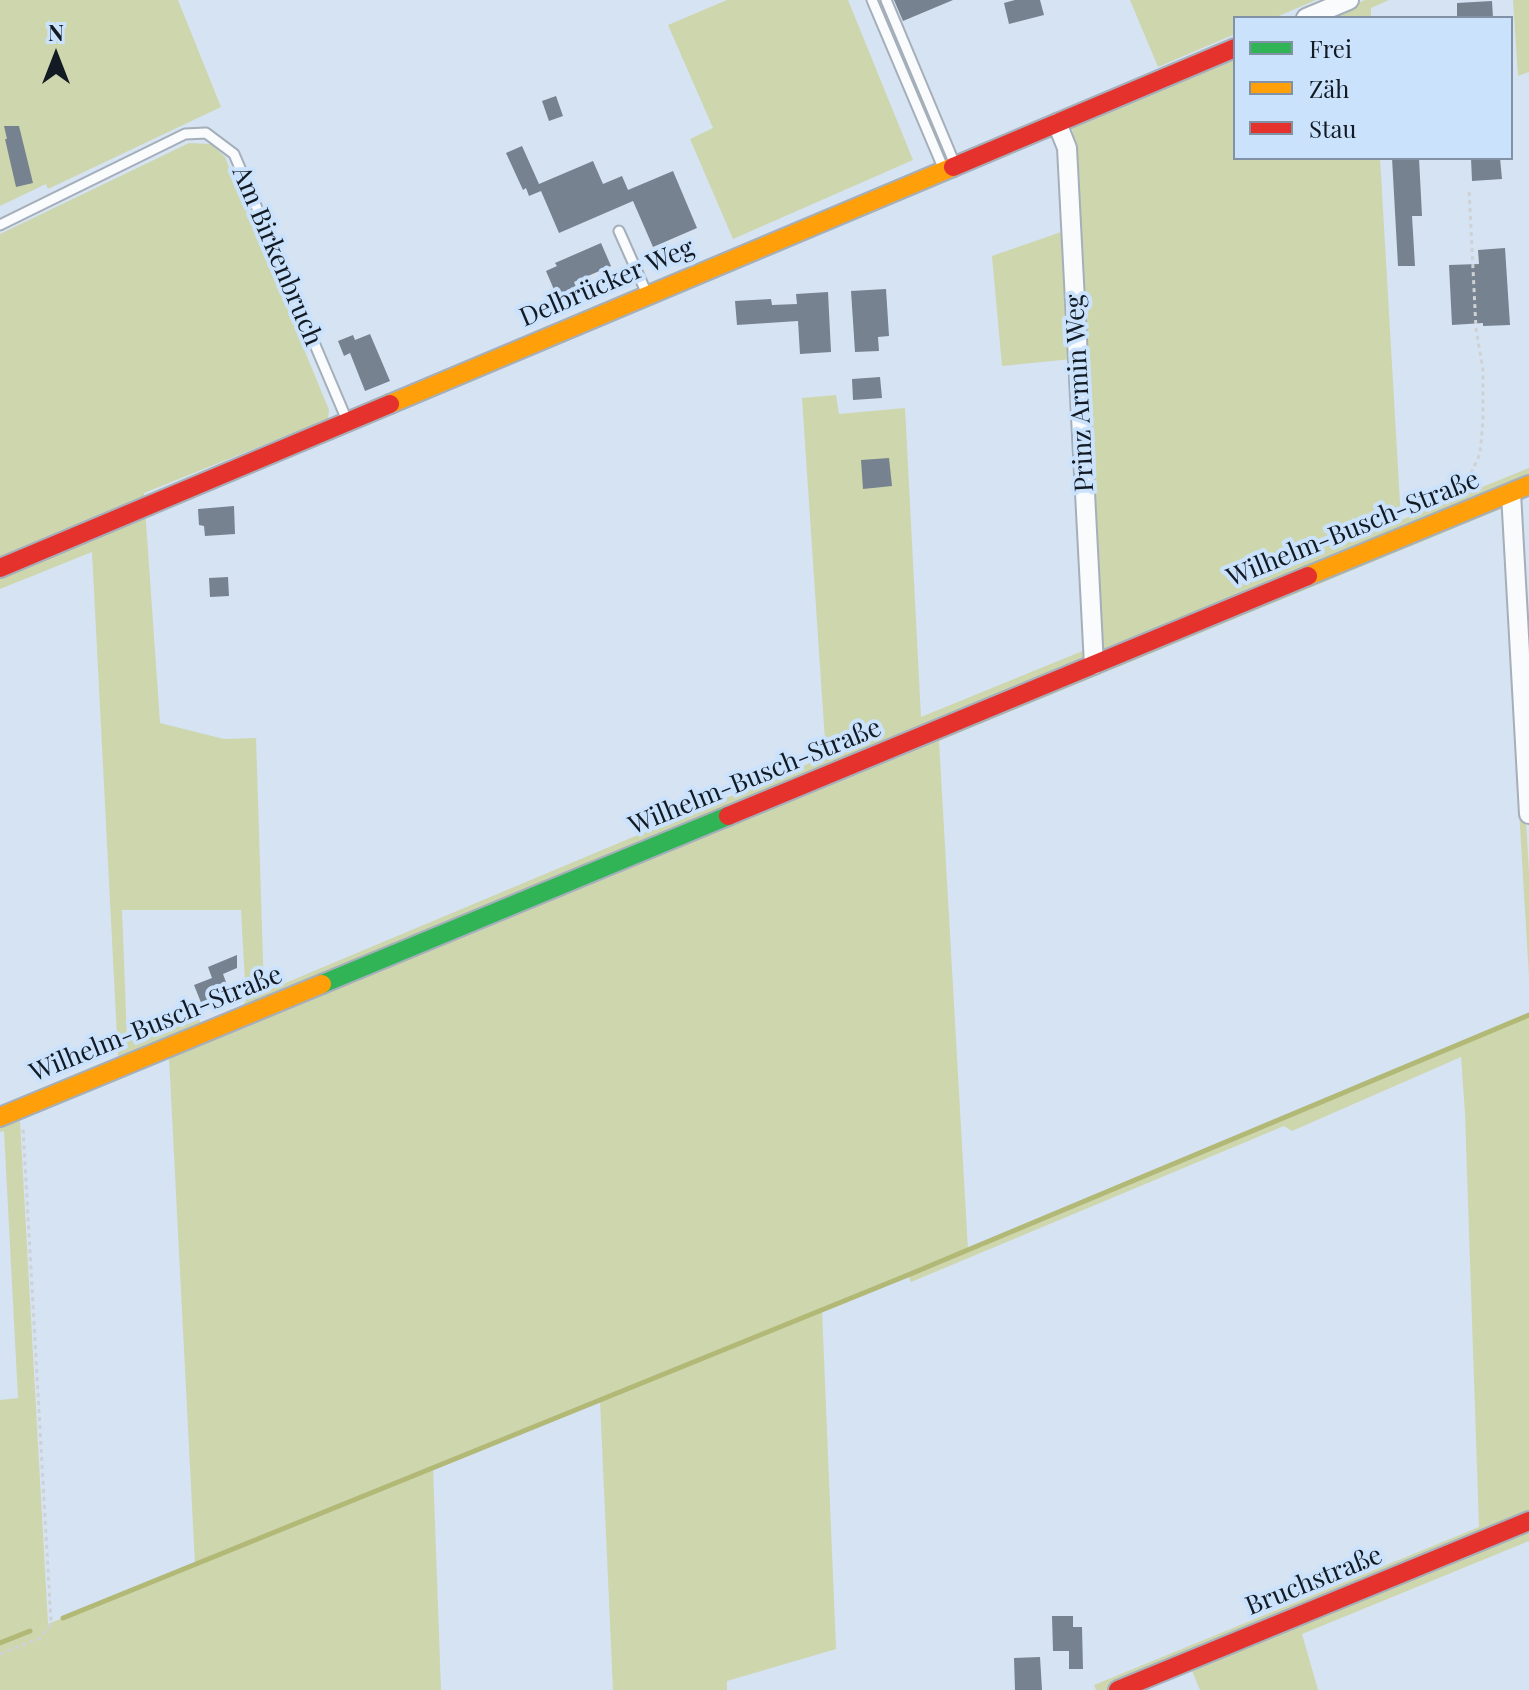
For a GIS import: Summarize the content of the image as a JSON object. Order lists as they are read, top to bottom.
{
  "streets": {
    "street": [
      "Delbrücker Weg",
      "Prinz Armin Weg",
      "Wilhelm-Busch-Straße",
      "Bruchstraße"
    ],
    "lane": ["Am Birkenbruch"]
  },
  "crossings": [
    ["Am Birkenbruch", "Delbrücker Weg"],
    ["Delbrücker Weg", "Prinz Armin Weg"],
    ["Prinz Armin Weg", "Wilhelm-Busch-Straße"]
  ],
  "legend": ["Frei", "Zäh", "Stau"],
  "north": "top"
}
